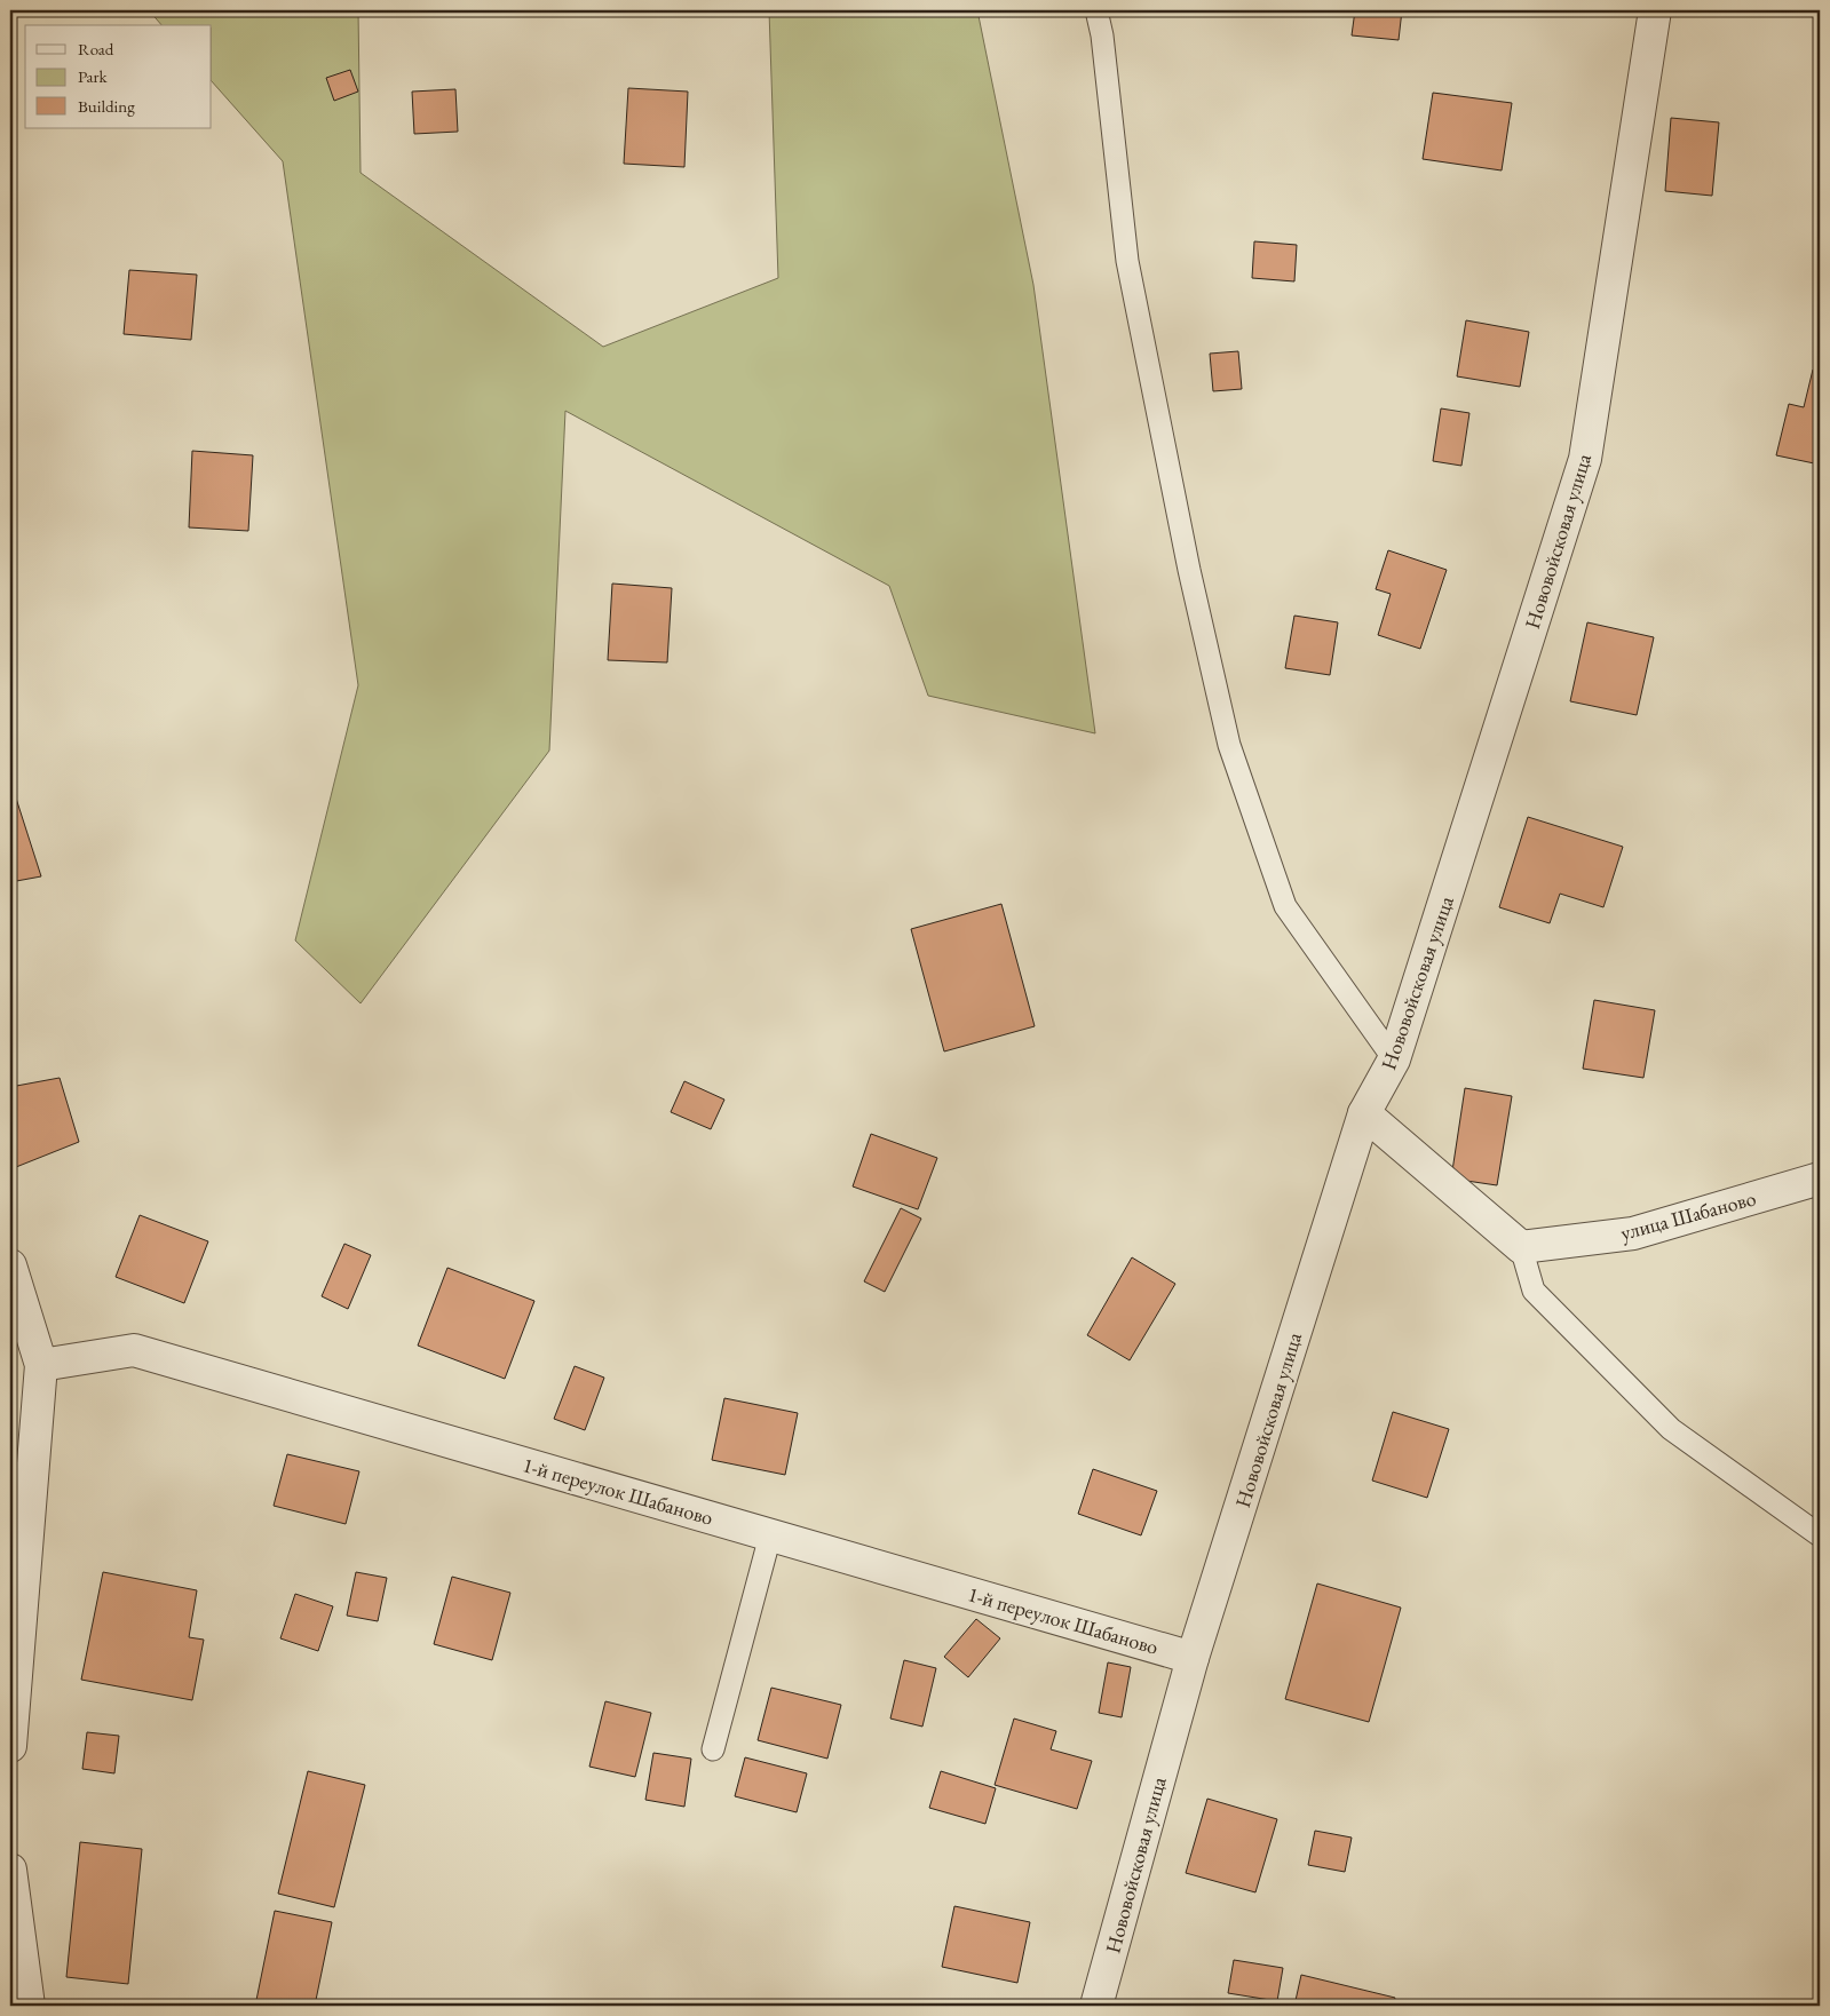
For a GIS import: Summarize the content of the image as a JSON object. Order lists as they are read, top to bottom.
{
  "streets": {
    "street": ["Нововойсковая улица", "улица Шабаново", "1-й переулок Шабаново"]
  },
  "crossings": [
    ["Нововойсковая улица", "1-й переулок Шабаново"]
  ],
  "legend": ["Road", "Park", "Building"]
}
